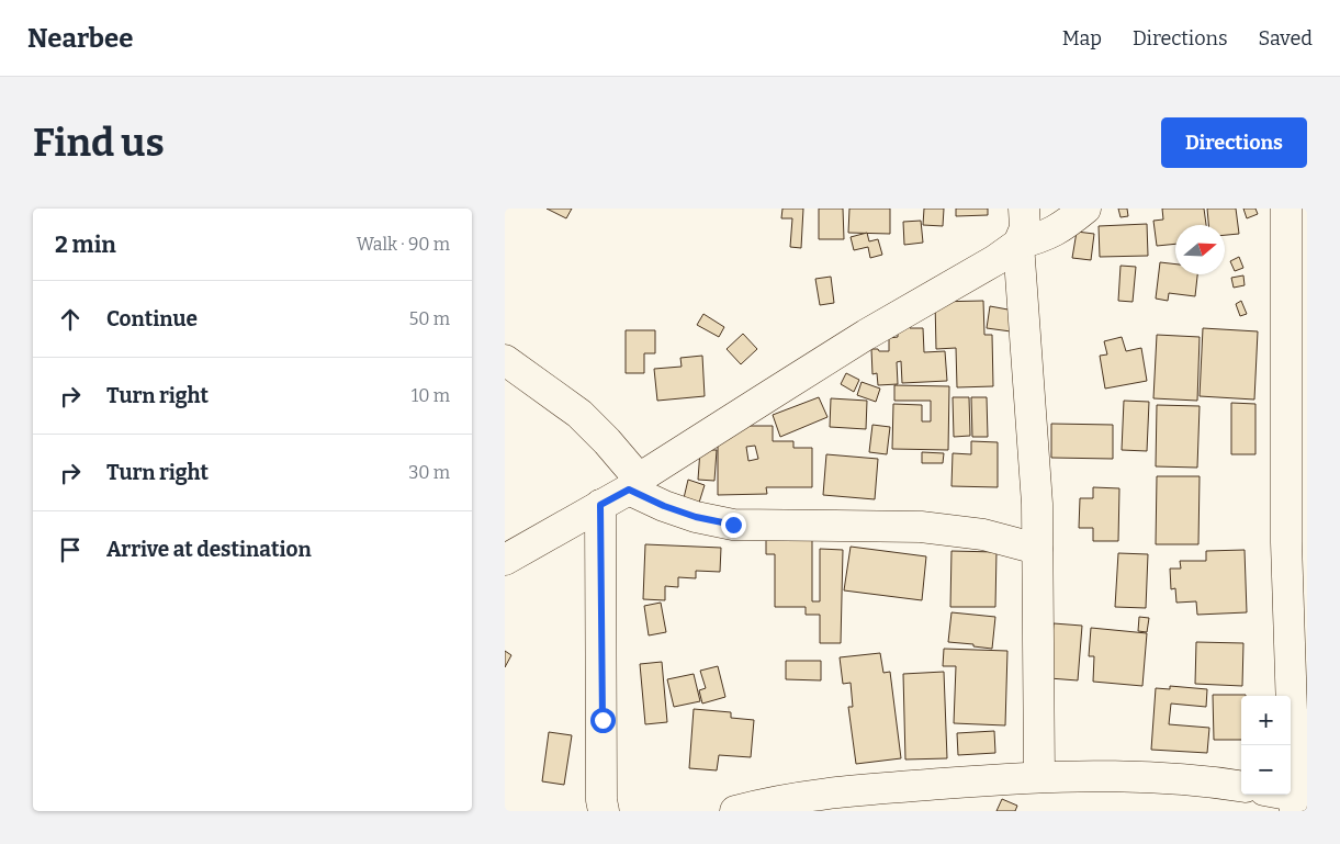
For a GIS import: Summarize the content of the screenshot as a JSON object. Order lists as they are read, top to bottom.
{
  "north": "right",
  "page": {
    "header": "Nearbee",
    "nav": ["Map", "Directions", "Saved"],
    "buttons": "Directions",
    "title": "Find us",
    "heading": ["2 min", "Walk · 90 m"],
    "list": [
      ["Continue", "50 m"],
      ["Turn right", "10 m"],
      ["Turn right", "30 m"],
      "Arrive at destination"
    ],
    "map_buttons": ["+", "−"]
  }
}
